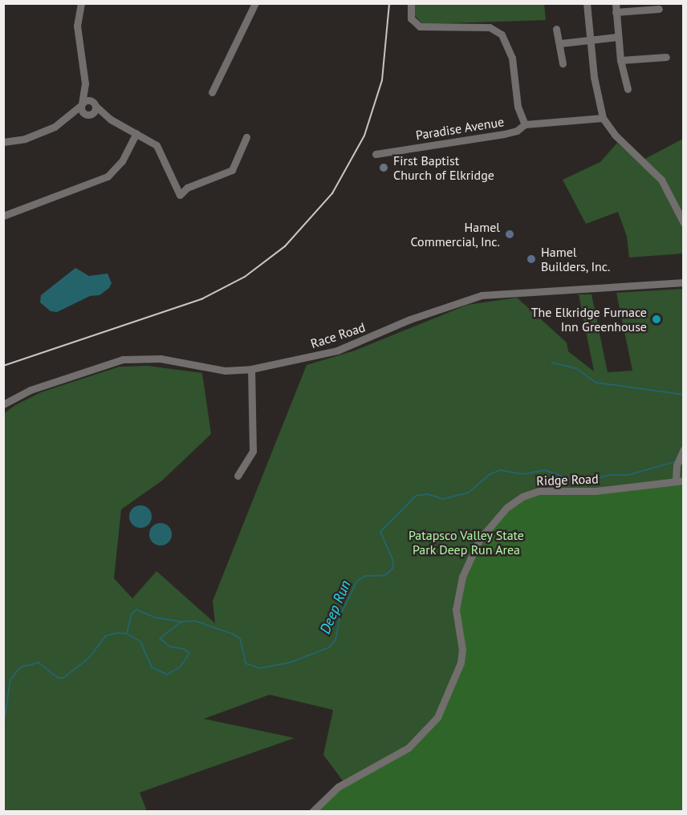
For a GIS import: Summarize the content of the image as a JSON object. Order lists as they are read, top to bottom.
{
  "streets": {
    "street": ["Paradise Avenue", "Race Road", "Ridge Road"]
  },
  "water": ["Deep Run"],
  "parks": ["Patapsco Valley State Park Deep Run Area"],
  "places": [
    "First Baptist Church of Elkridge",
    "Hamel Commercial, Inc.",
    "Hamel Builders, Inc.",
    "The Elkridge Furnace Inn Greenhouse"
  ]
}
